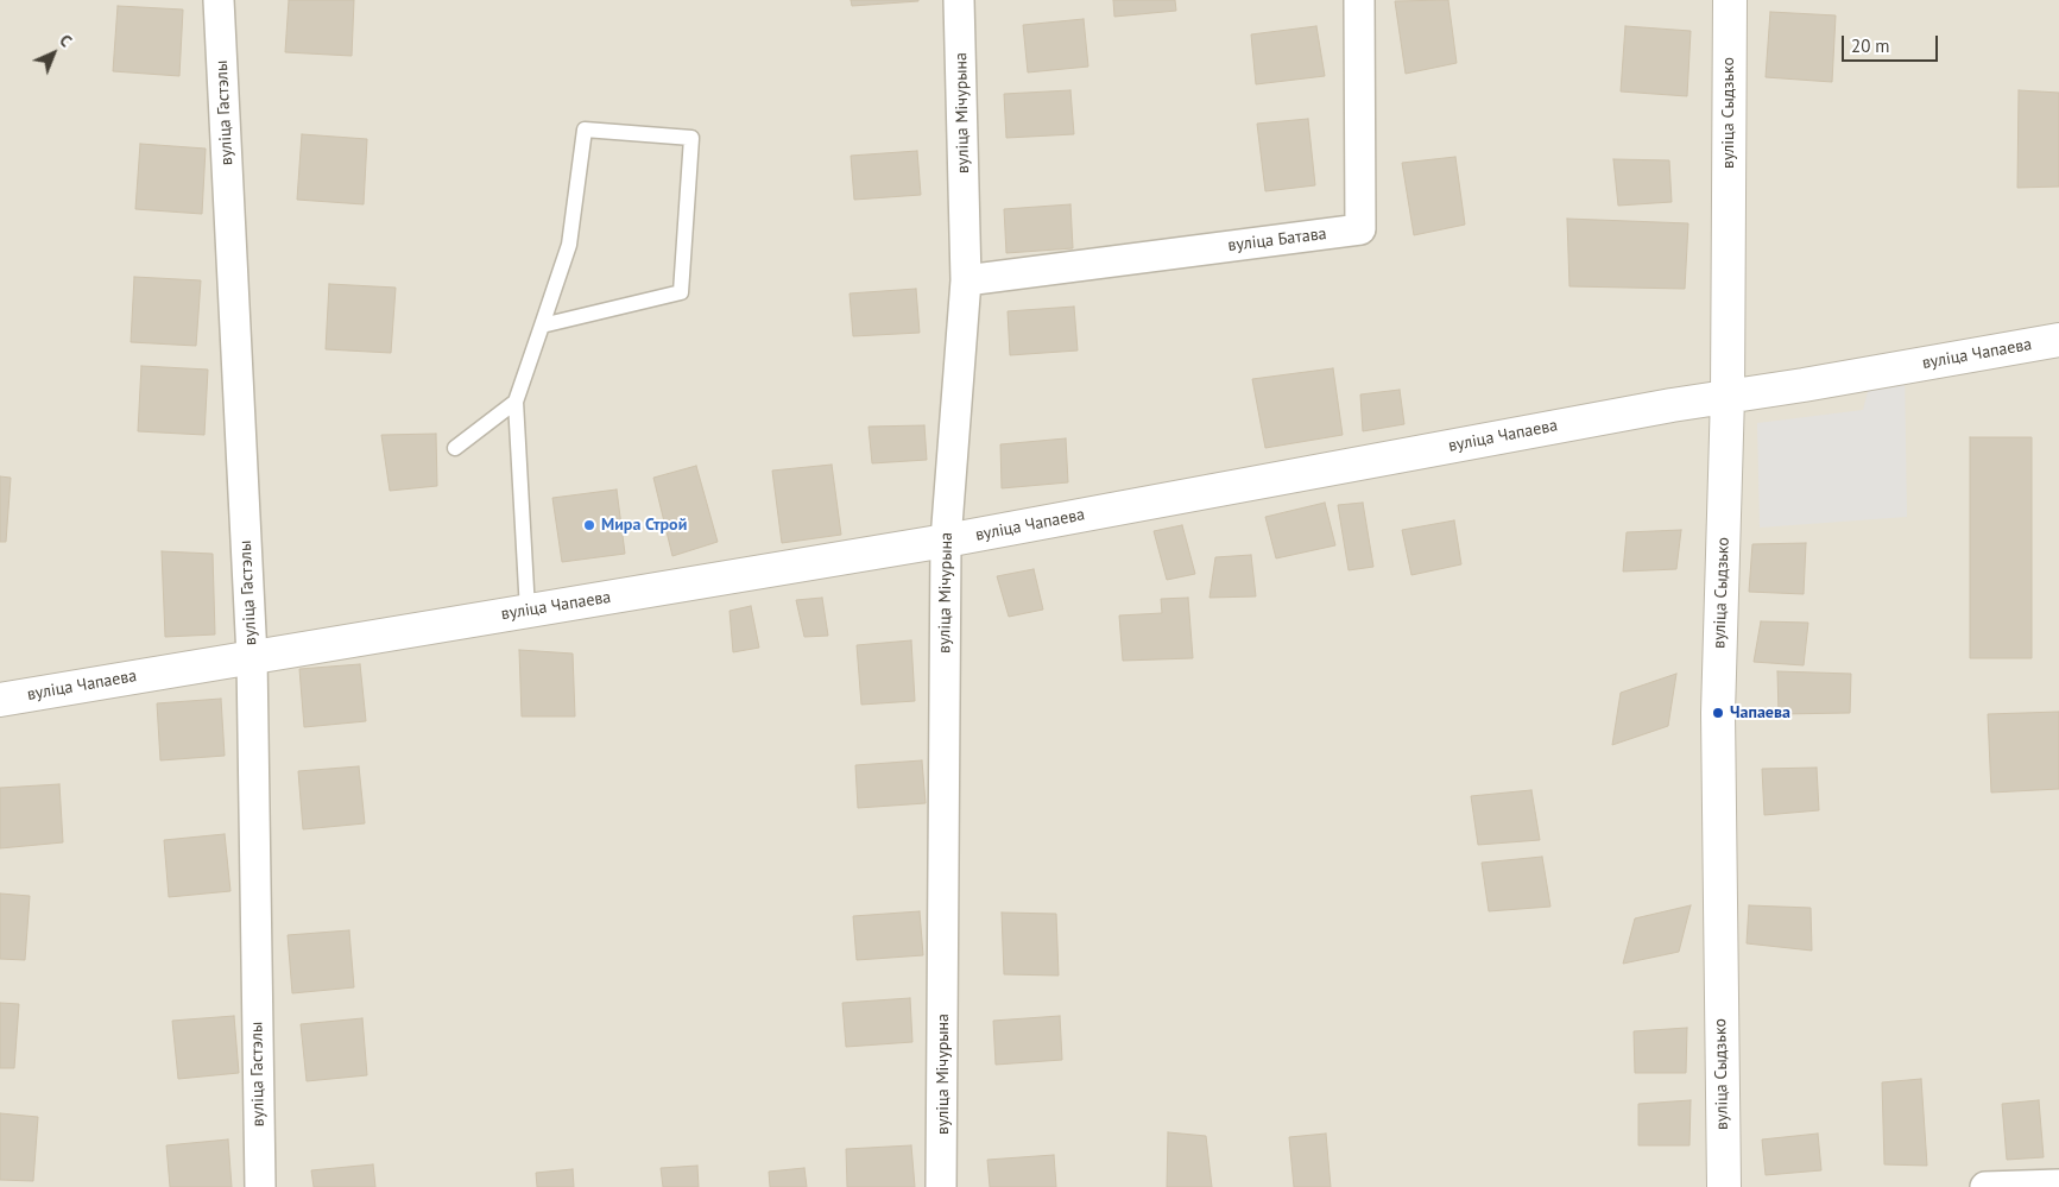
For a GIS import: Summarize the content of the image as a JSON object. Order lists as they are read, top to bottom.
{
  "streets": {
    "street": [
      "вуліца Гастэлы",
      "вуліца Мічурына",
      "вуліца Сыдзько",
      "вуліца Батава",
      "вуліца Чапаева"
    ]
  },
  "crossings": [
    ["вуліца Гастэлы", "вуліца Чапаева"],
    ["вуліца Мічурына", "вуліца Батава"],
    ["вуліца Мічурына", "вуліца Чапаева"],
    ["вуліца Сыдзько", "вуліца Чапаева"]
  ],
  "places": ["Мира Строй", "Чапаева"],
  "scale_bar": "20 m",
  "north": "top right"
}
